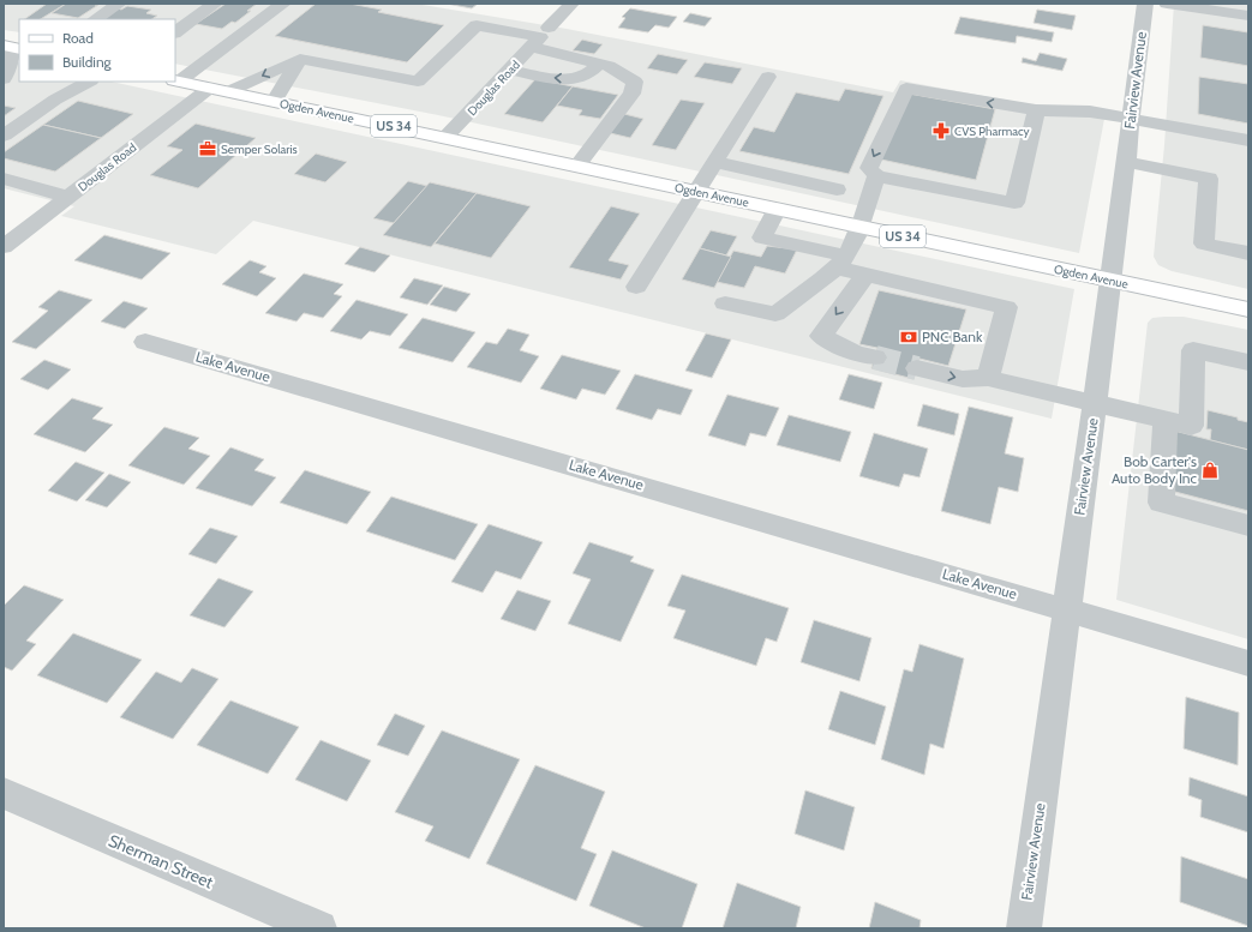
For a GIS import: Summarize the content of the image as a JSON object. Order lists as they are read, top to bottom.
{
  "streets": {
    "main road": ["Ogden Avenue", "US 34"],
    "street": [
      "Fairview Avenue",
      "Douglas Road",
      "Lake Avenue",
      "Sherman Street"
    ]
  },
  "crossings": [
    ["Fairview Avenue", "Ogden Avenue"],
    ["Fairview Avenue", "Lake Avenue"],
    ["Douglas Road", "Ogden Avenue"]
  ],
  "places": {
    "pharmacy": ["CVS Pharmacy"],
    "office": ["Semper Solaris"],
    "bank": ["PNC Bank"],
    "shop": ["Bob Carter's Auto Body Inc"]
  },
  "legend": ["Road", "Building"]
}
